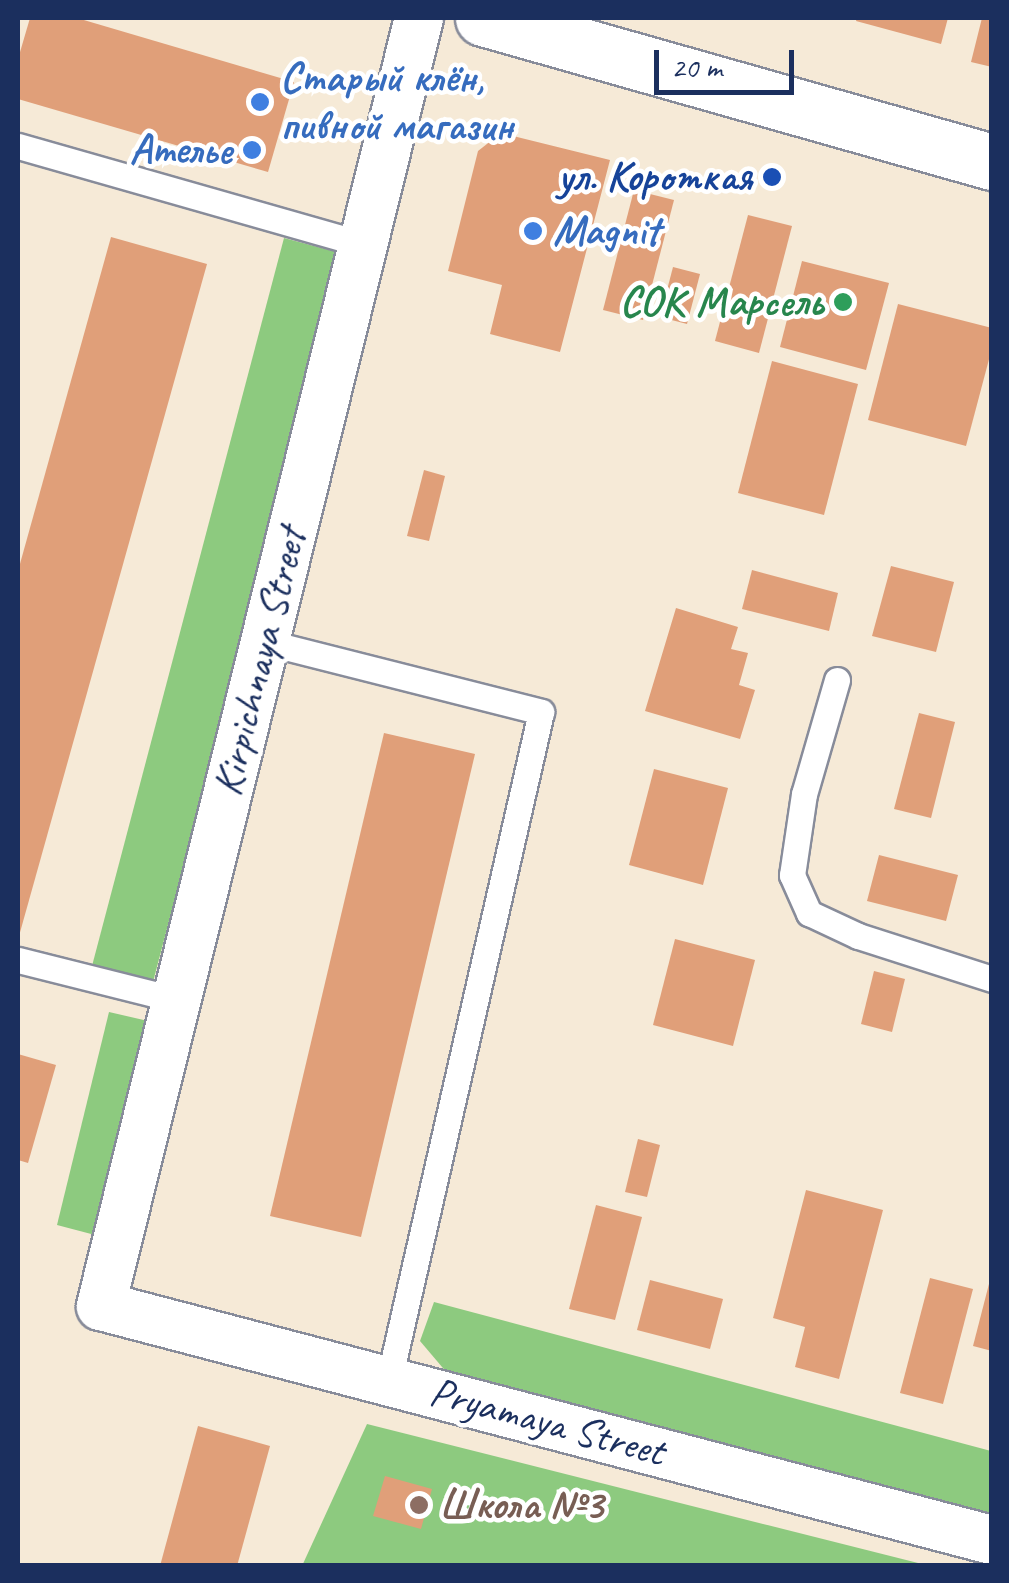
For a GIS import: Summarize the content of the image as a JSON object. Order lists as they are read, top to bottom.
{
  "streets": {
    "street": ["Kirpichnaya Street", "Pryamaya Street"]
  },
  "crossings": [
    ["Kirpichnaya Street", "Pryamaya Street"]
  ],
  "places": [
    "Старый клён, пивной магазин",
    "Ателье",
    "ул. Короткая",
    "Magnit",
    "СОК Марсель",
    "Школа №3"
  ],
  "scale_bar": "20 m"
}
